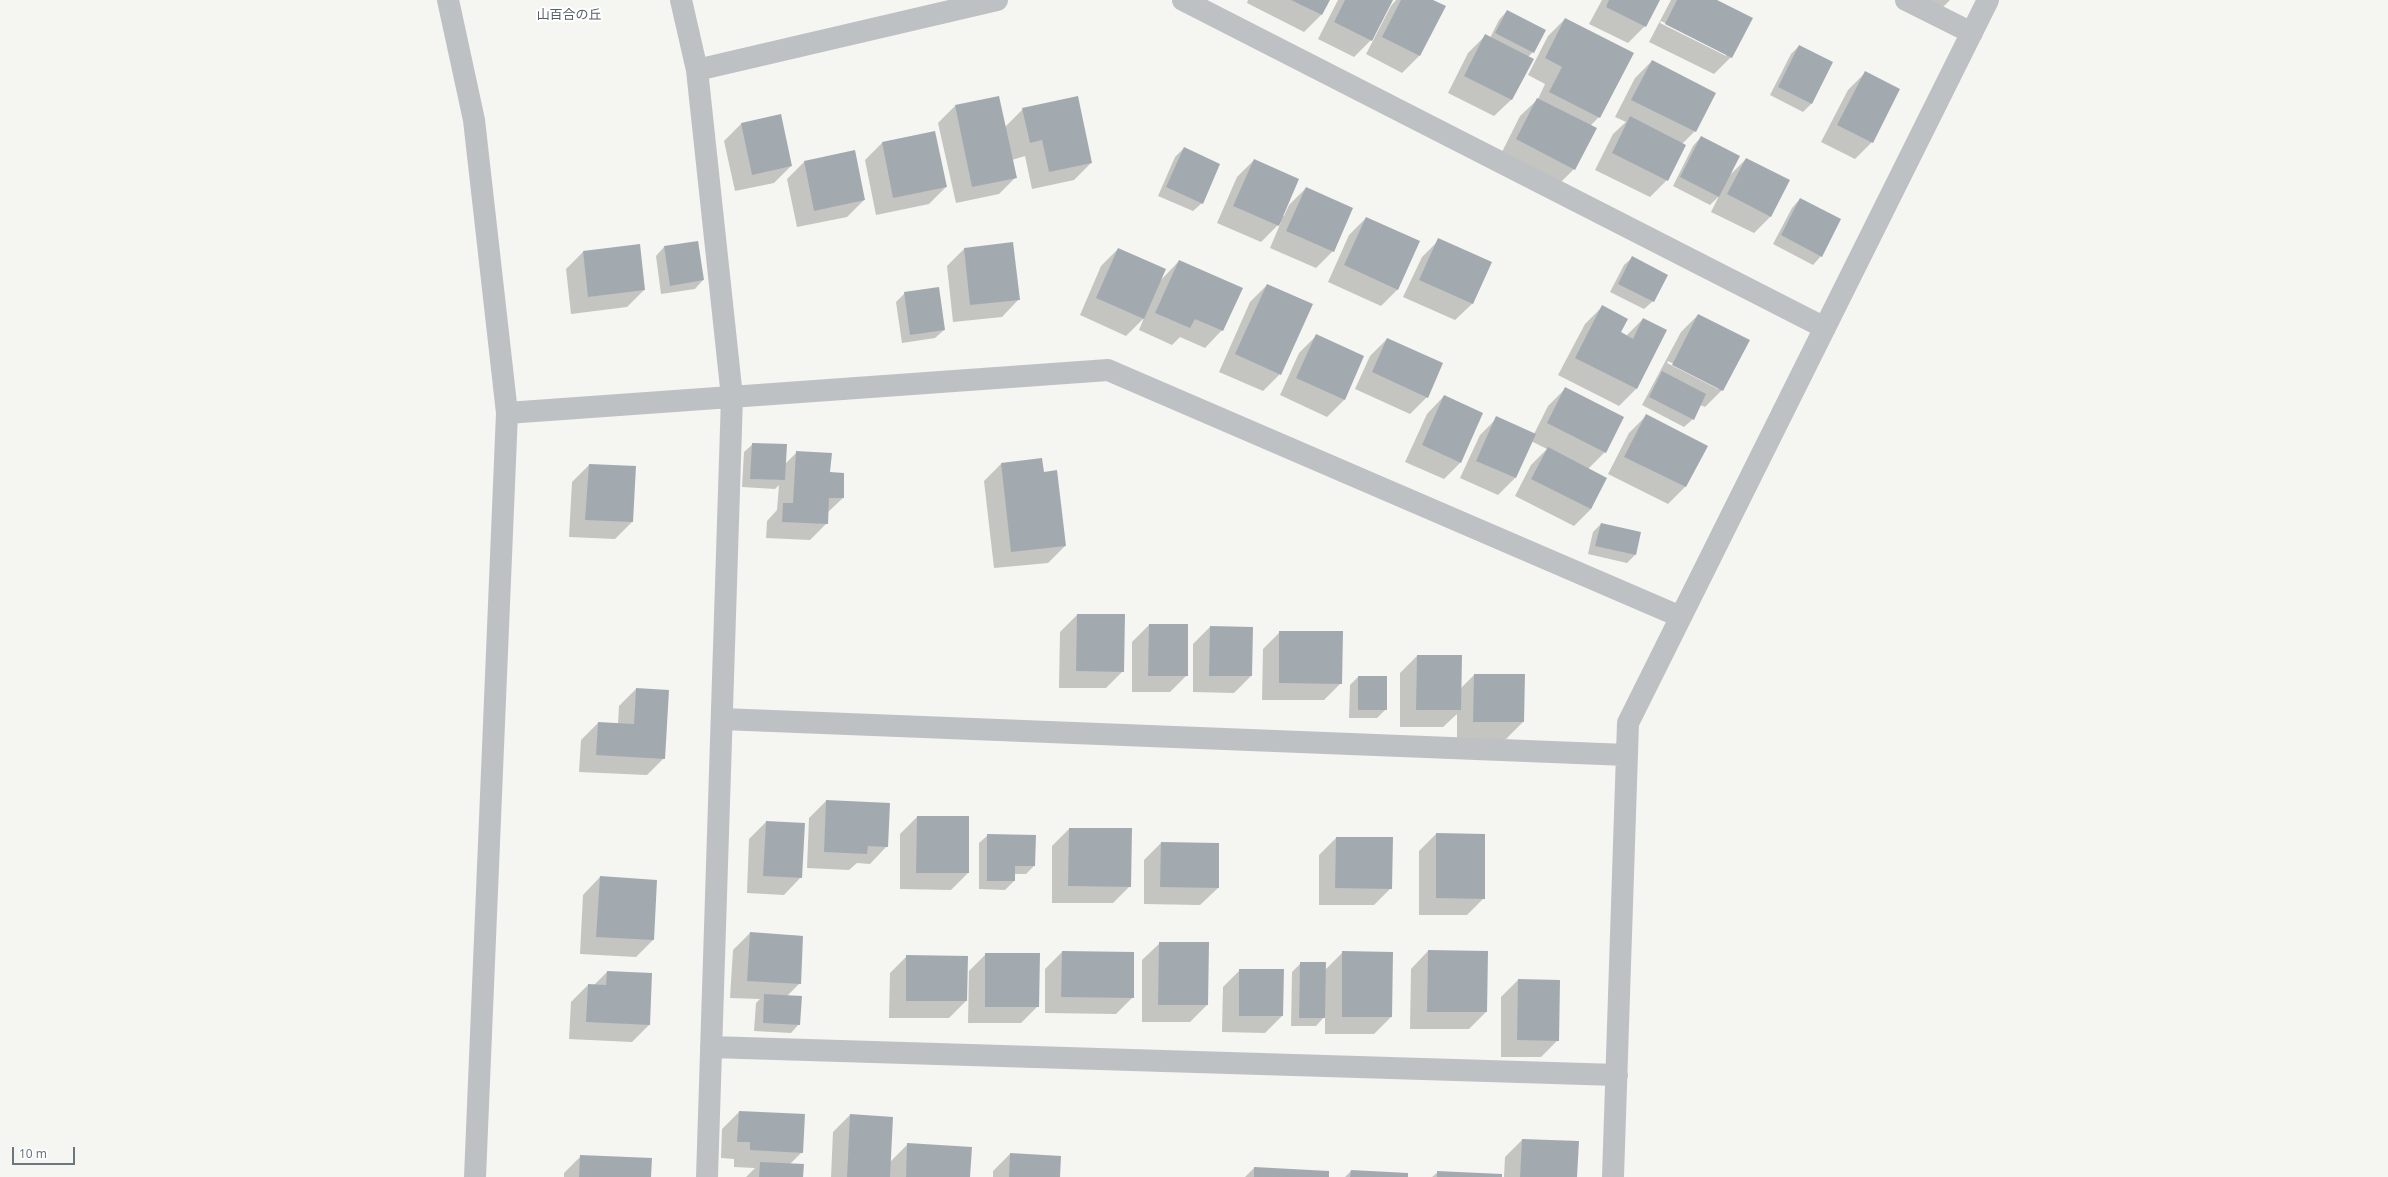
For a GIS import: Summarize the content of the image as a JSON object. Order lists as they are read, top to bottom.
{
  "districts": ["山百合の丘"],
  "scale_bar": "10 m"
}
